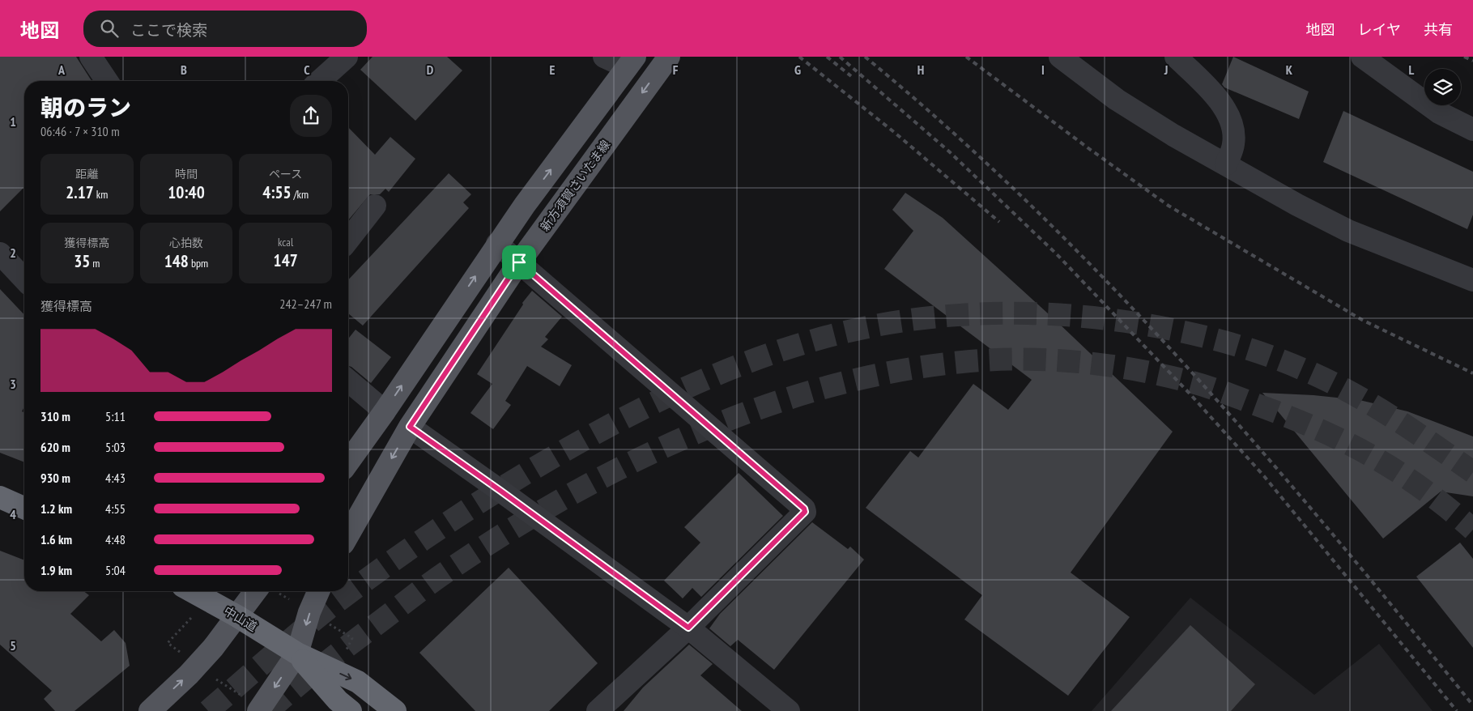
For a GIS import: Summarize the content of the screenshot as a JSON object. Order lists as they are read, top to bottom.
{
  "streets": {
    "highway": ["中山道"],
    "main road": ["新方須賀さいたま線"]
  },
  "page": {
    "header": "地図",
    "search": "ここで検索",
    "nav": ["地図", "レイヤ", "共有"],
    "heading": ["朝のラン", "06:46 · 7 × 310 m"],
    "stats": [
      ["距離", "2.17 km"],
      ["時間", "10:40"],
      ["ペース", "4:55 /km"],
      ["獲得標高", "35 m"],
      ["心拍数", "148 bpm"],
      ["kcal", "147"]
    ],
    "chart": ["獲得標高", "242–247 m"],
    "list": [
      {
        "name": "310 m",
        "note": "5:11"
      },
      {
        "name": "620 m",
        "note": "5:03"
      },
      {
        "name": "930 m",
        "note": "4:43"
      },
      {
        "name": "1.2 km",
        "note": "4:55"
      },
      {
        "name": "1.6 km",
        "note": "4:48"
      },
      {
        "name": "1.9 km",
        "note": "5:04"
      }
    ]
  },
  "grid": {
    "columns": [
      "A",
      "B",
      "C",
      "D",
      "E",
      "F",
      "G",
      "H",
      "I",
      "J",
      "K",
      "L"
    ],
    "rows": [
      "1",
      "2",
      "3",
      "4",
      "5"
    ]
  }
}
